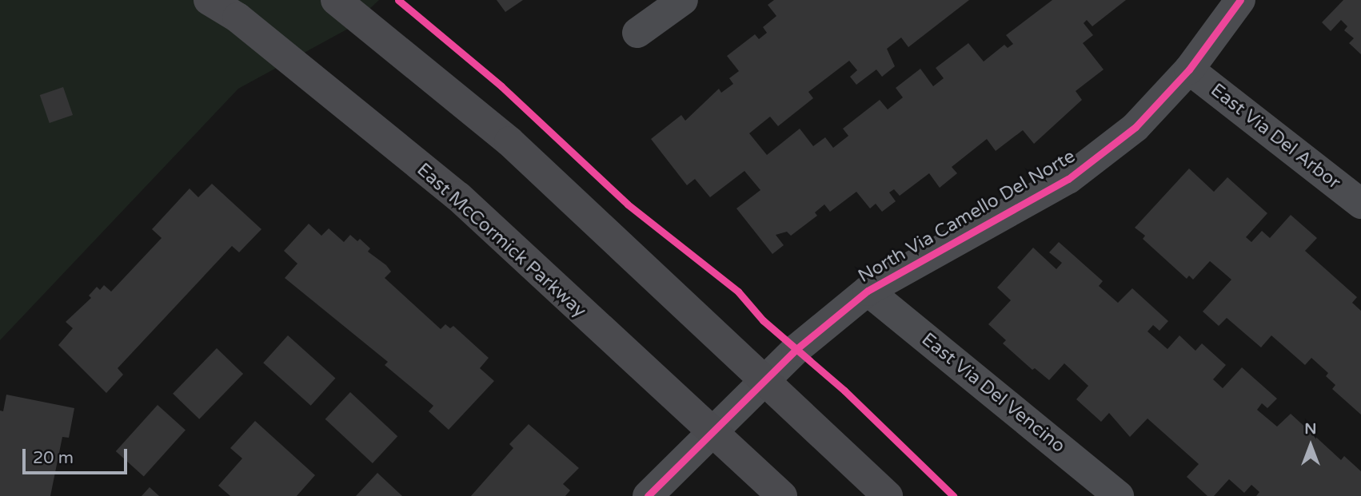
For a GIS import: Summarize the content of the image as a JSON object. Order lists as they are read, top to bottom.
{
  "streets": {
    "main road": ["East McCormick Parkway"],
    "street": ["East Via Del Arbor", "North Via Camello Del Norte", "East Via Del Vencino"]
  },
  "crossings": [
    ["East Via Del Arbor", "North Via Camello Del Norte"],
    ["North Via Camello Del Norte", "East McCormick Parkway"],
    ["North Via Camello Del Norte", "East Via Del Vencino"]
  ],
  "scale_bar": "20 m",
  "north": "top"
}
